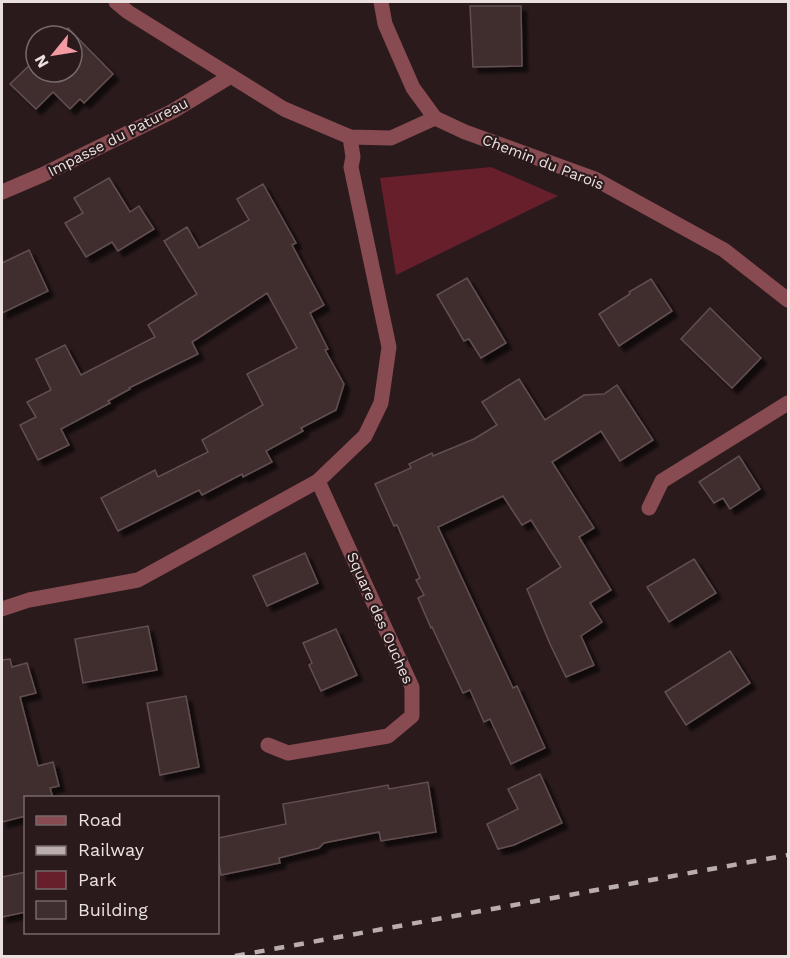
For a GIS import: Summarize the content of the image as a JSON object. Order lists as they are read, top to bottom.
{
  "streets": {
    "street": ["Impasse du Patureau", "Chemin du Parois", "Square des Ouches"]
  },
  "legend": [
    "Road",
    "Railway",
    "Park",
    "Building"
  ],
  "north": "bottom left"
}
